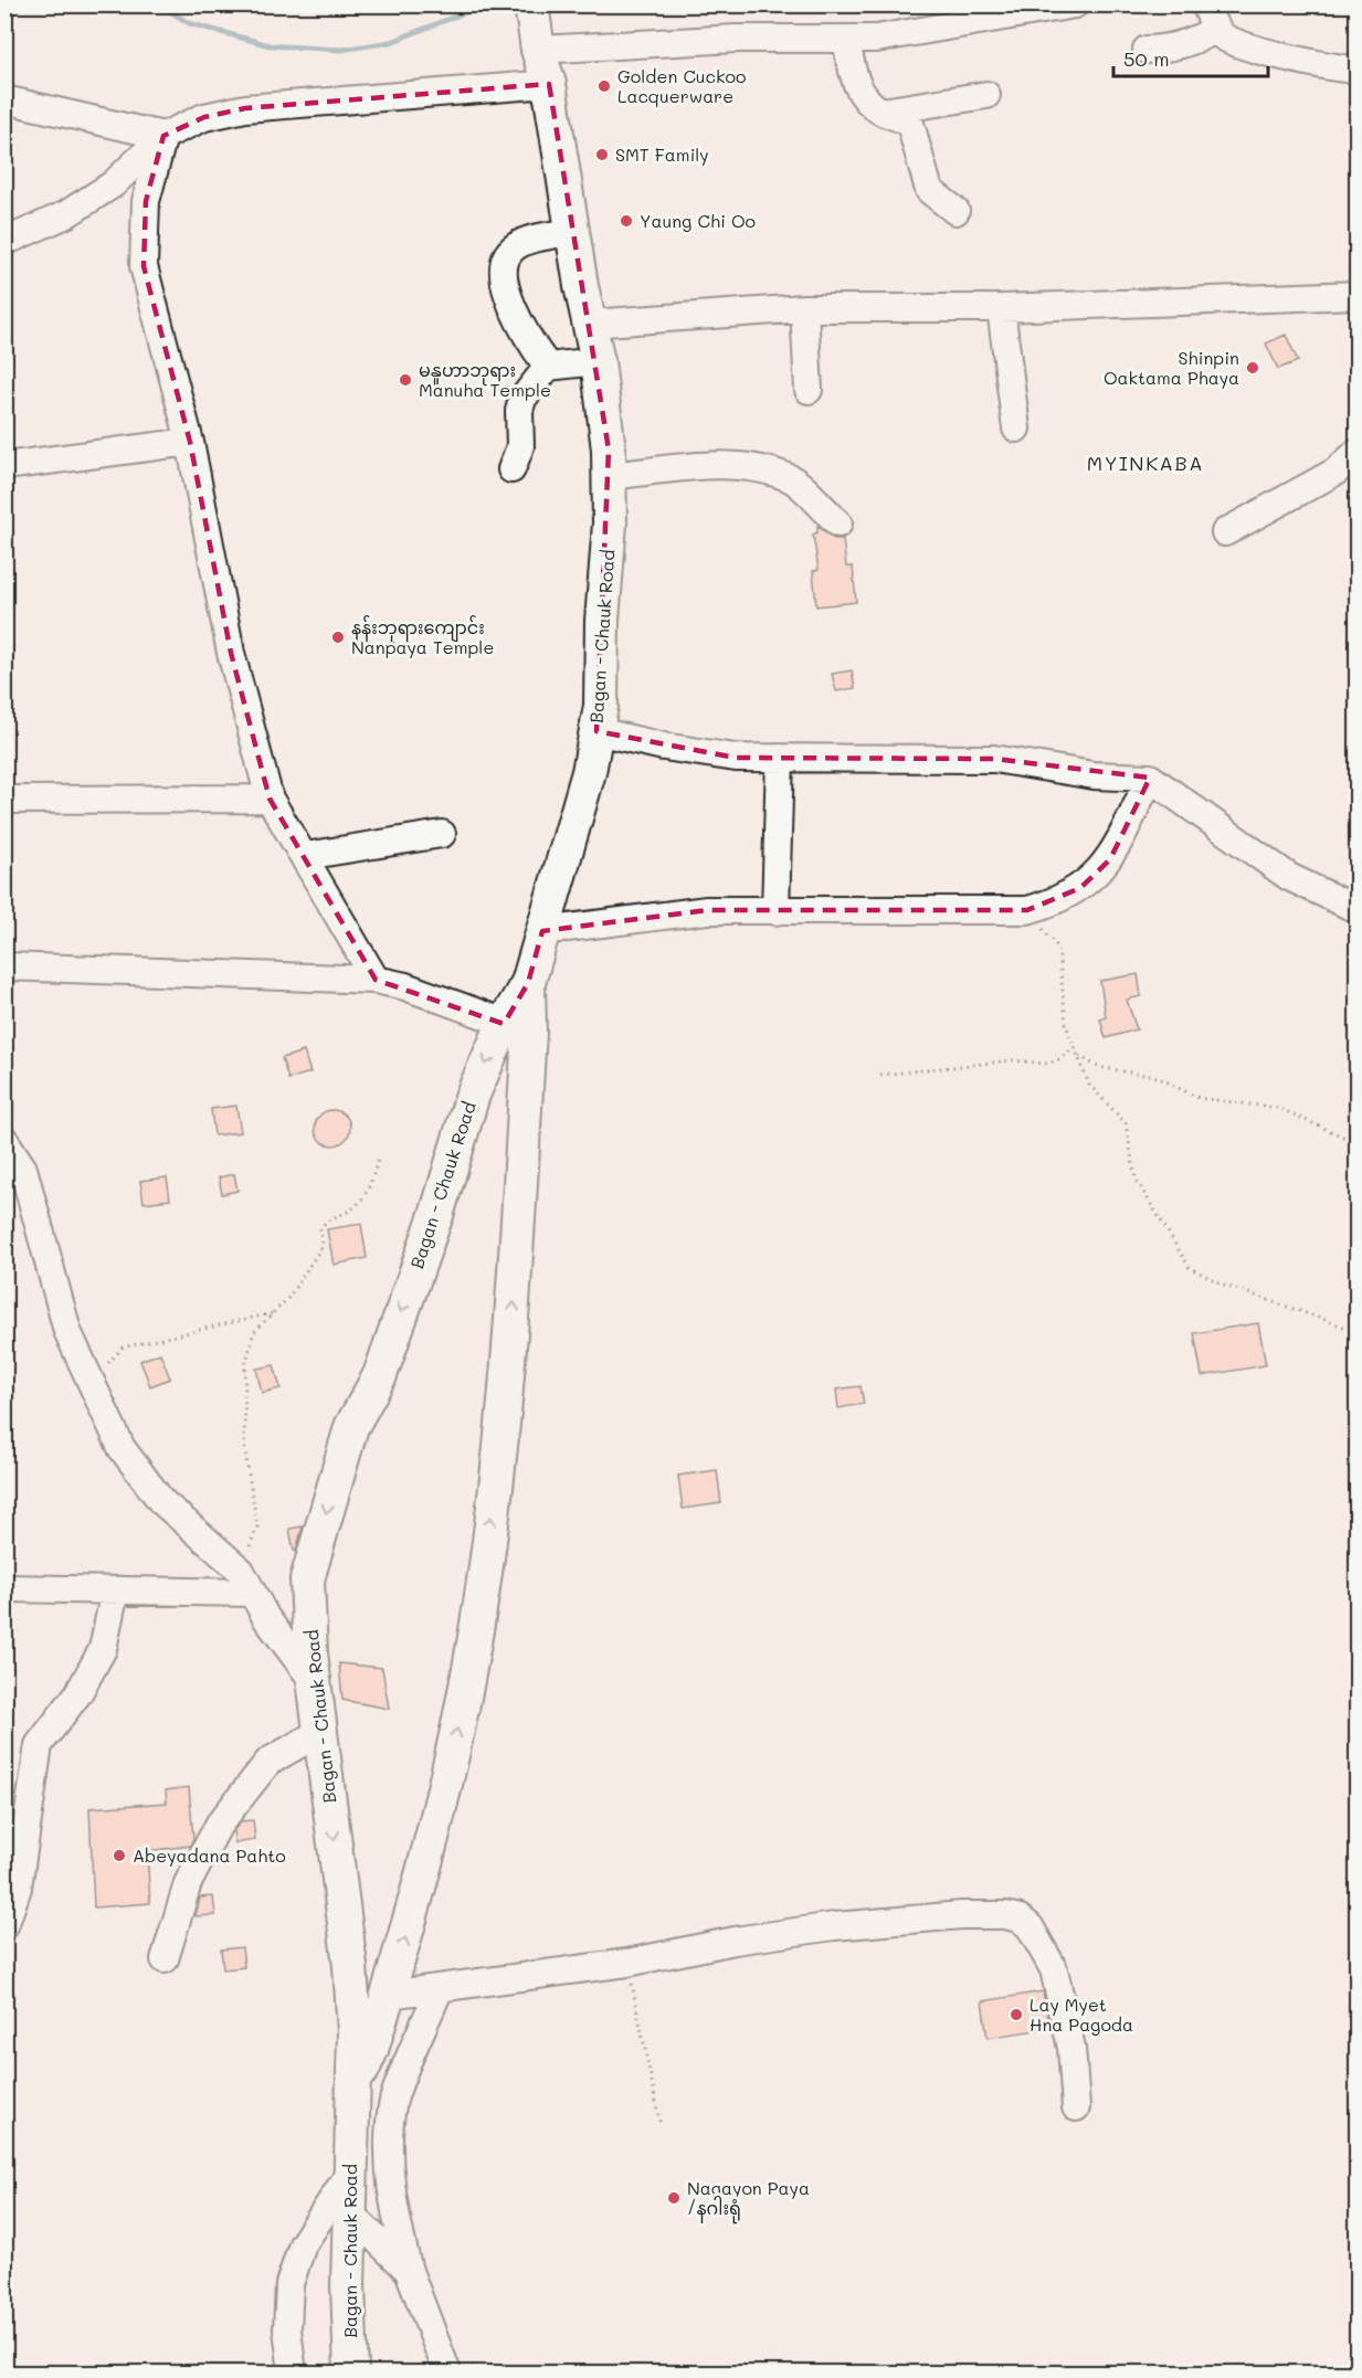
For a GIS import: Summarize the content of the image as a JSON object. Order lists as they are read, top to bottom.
{
  "streets": {
    "main road": ["Bagan - Chauk Road"]
  },
  "districts": ["MYINKABA"],
  "places": [
    "Golden Cuckoo Lacquerware",
    "SMT Family",
    "Yaung Chi Oo",
    "Shinpin Oaktama Phaya",
    "မနူဟာဘုရား Manuha Temple",
    "နန်းဘုရားကျောင်း Nanpaya Temple",
    "Abeyadana Pahto",
    "Lay Myet Hna Pagoda",
    "Nagayon Paya /နဂါးရုံ"
  ],
  "scale_bar": "50 m"
}
